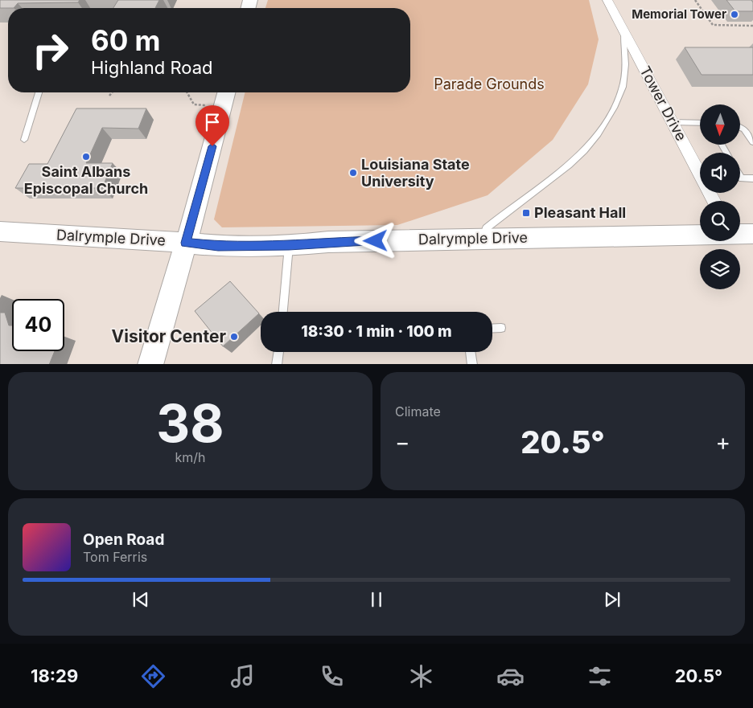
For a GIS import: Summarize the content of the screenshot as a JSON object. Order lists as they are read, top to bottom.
{
  "streets": {
    "street": ["Tower Drive", "Dalrymple Drive"]
  },
  "parks": ["Parade Grounds"],
  "places": {
    "other": [
      "Memorial Tower",
      "Saint Albans Episcopal Church",
      "Louisiana State University",
      "Visitor Center"
    ],
    "transit": ["Pleasant Hall"]
  },
  "north": "bottom",
  "page": {
    "turn": ["60 m", "Highland Road"],
    "limit": "40",
    "trip": "18:30 · 1 min · 100 m",
    "tile": [
      ["38", "km/h"],
      "Climate"
    ],
    "heat": ["−", "20.5°", "+"],
    "song": ["Open Road", "Tom Ferris"],
    "tabs": ["18:29", "20.5°"]
  }
}
